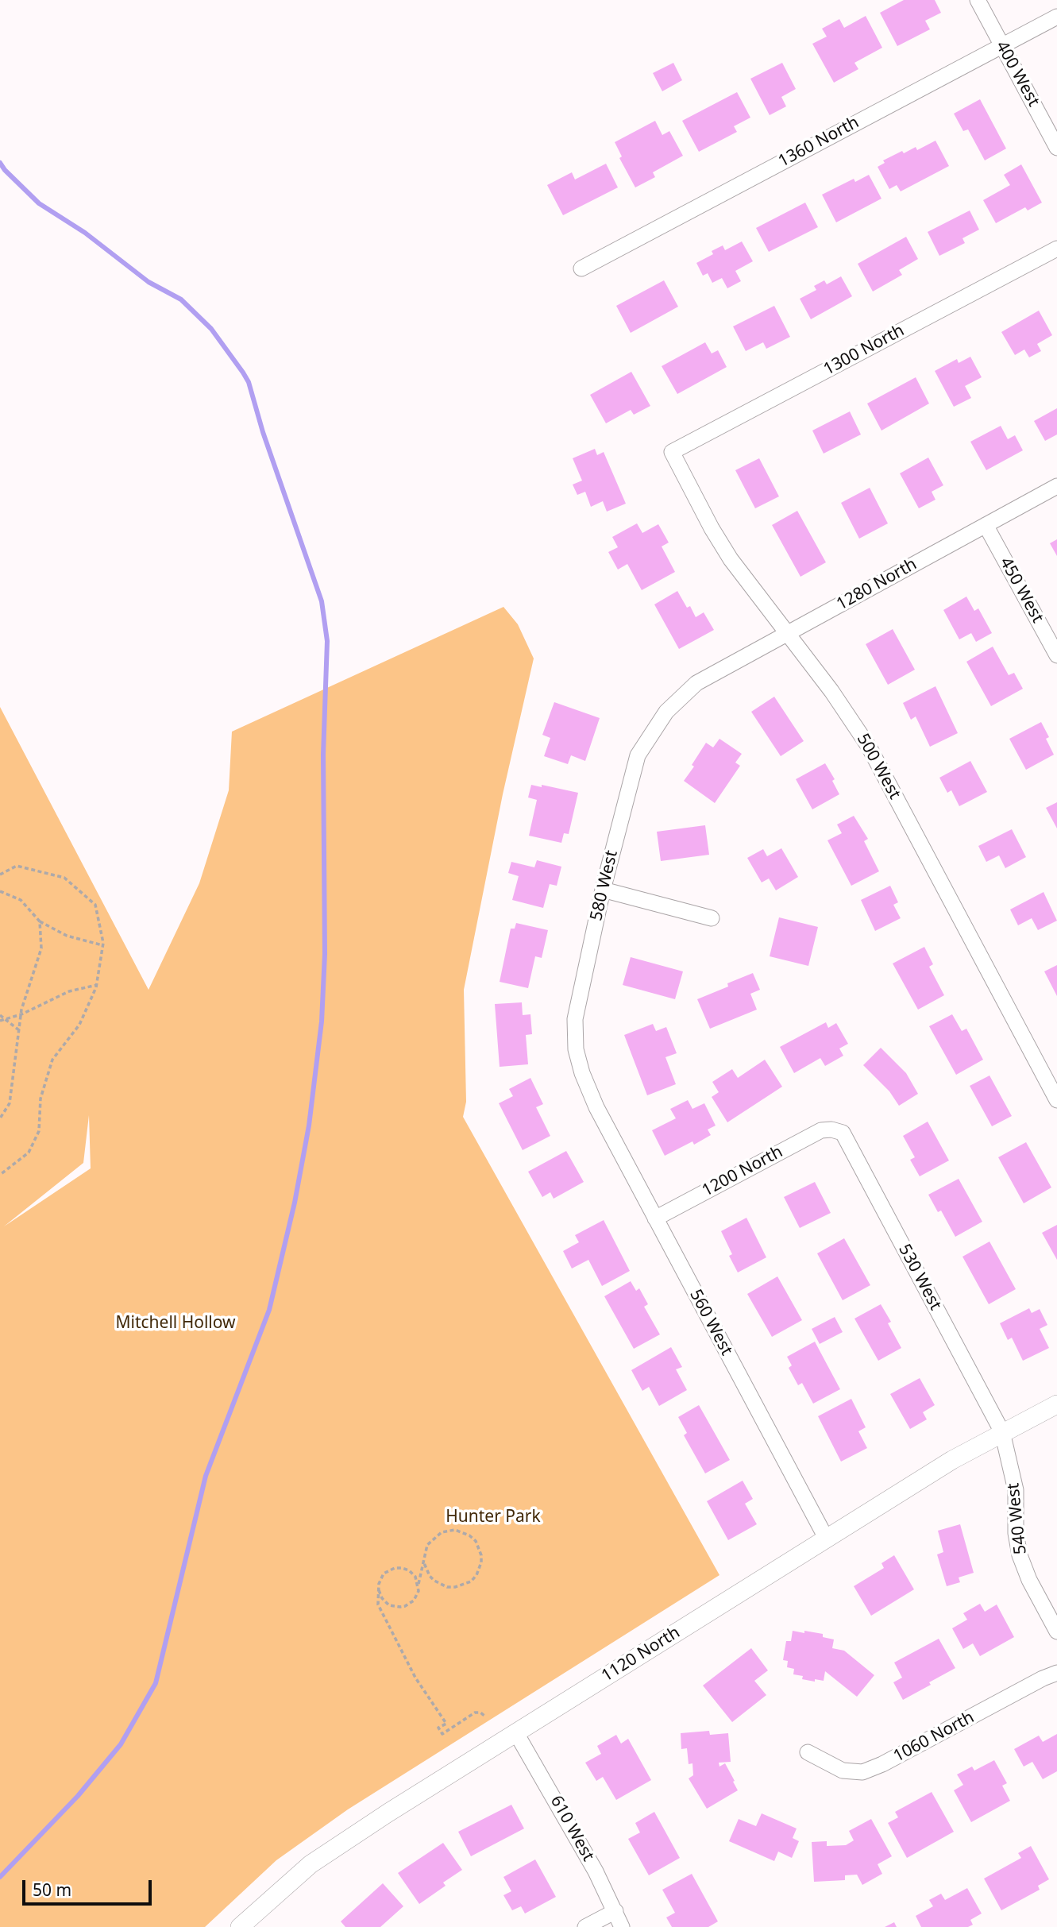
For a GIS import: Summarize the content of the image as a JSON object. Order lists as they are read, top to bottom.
{
  "streets": {
    "street": [
      "400 West",
      "1360 North",
      "1300 North",
      "1280 North",
      "450 West",
      "500 West",
      "580 West",
      "1200 North",
      "530 West",
      "560 West",
      "540 West",
      "1120 North",
      "1060 North",
      "610 West"
    ]
  },
  "crossings": [
    ["400 West", "1360 North"],
    ["1300 North", "500 West"],
    ["1280 North", "450 West"],
    ["1280 North", "500 West"],
    ["1280 North", "580 West"],
    ["580 West", "560 West"],
    ["1200 North", "530 West"],
    ["1200 North", "560 West"],
    ["530 West", "540 West"],
    ["530 West", "1120 North"],
    ["560 West", "1120 North"],
    ["540 West", "1120 North"],
    ["1120 North", "610 West"]
  ],
  "parks": ["Mitchell Hollow", "Hunter Park"],
  "scale_bar": "50 m"
}
